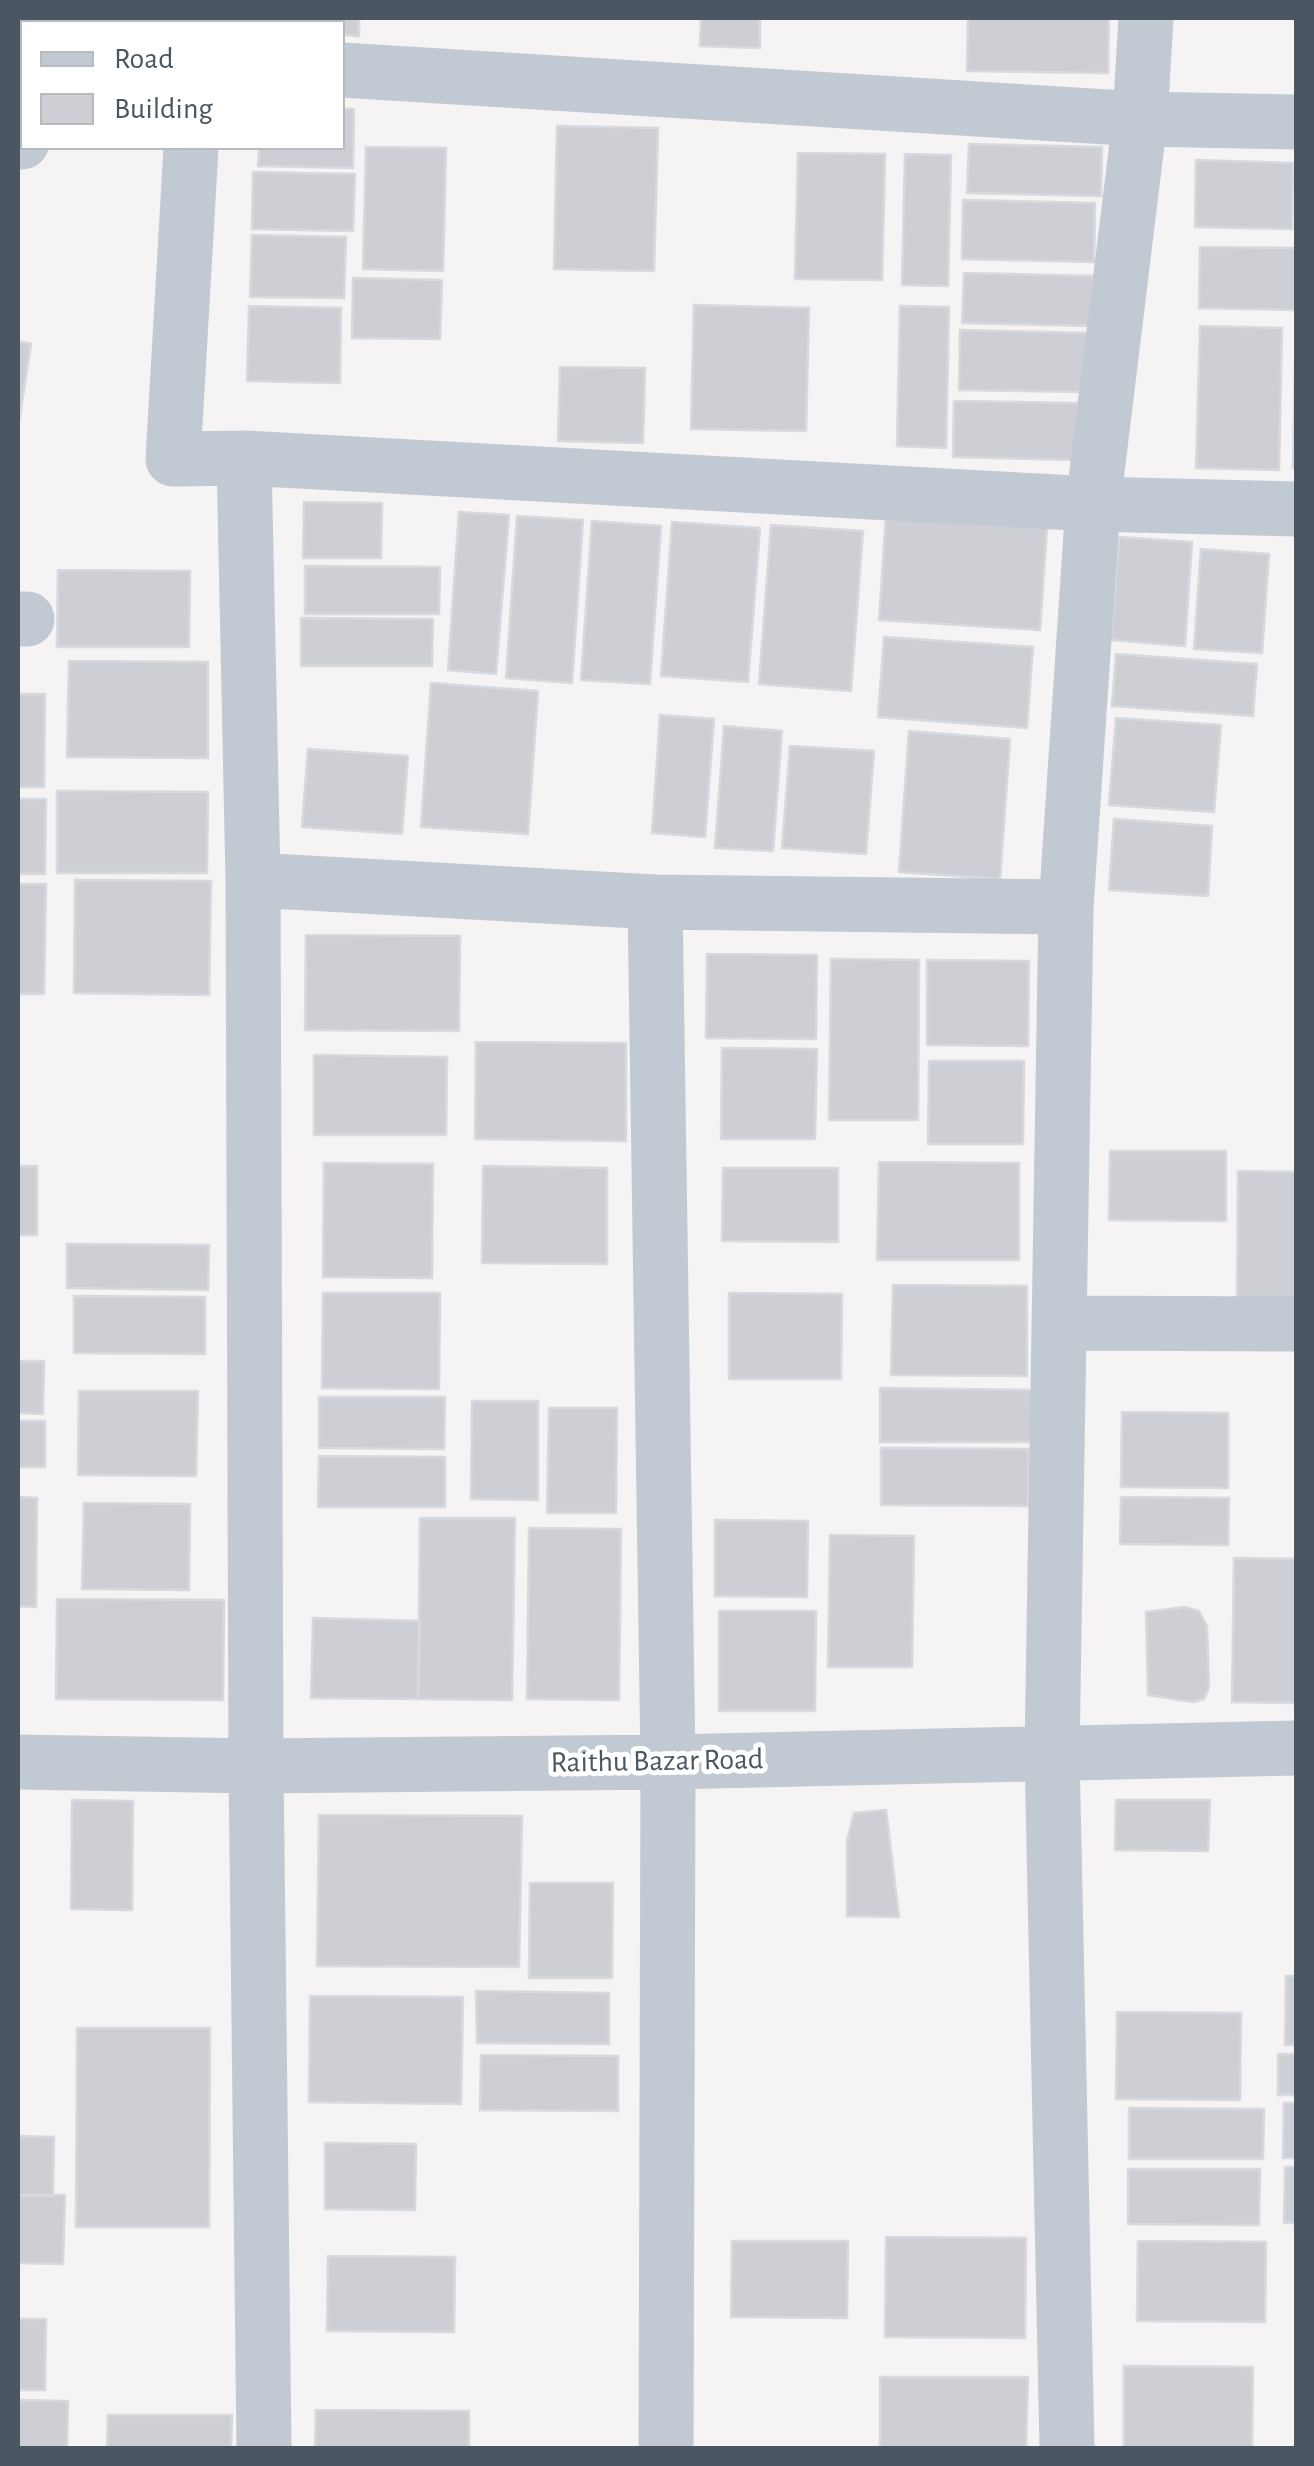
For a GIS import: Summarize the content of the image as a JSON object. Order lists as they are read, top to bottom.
{
  "streets": {
    "street": ["Raithu Bazar Road"]
  },
  "legend": ["Road", "Building"]
}
